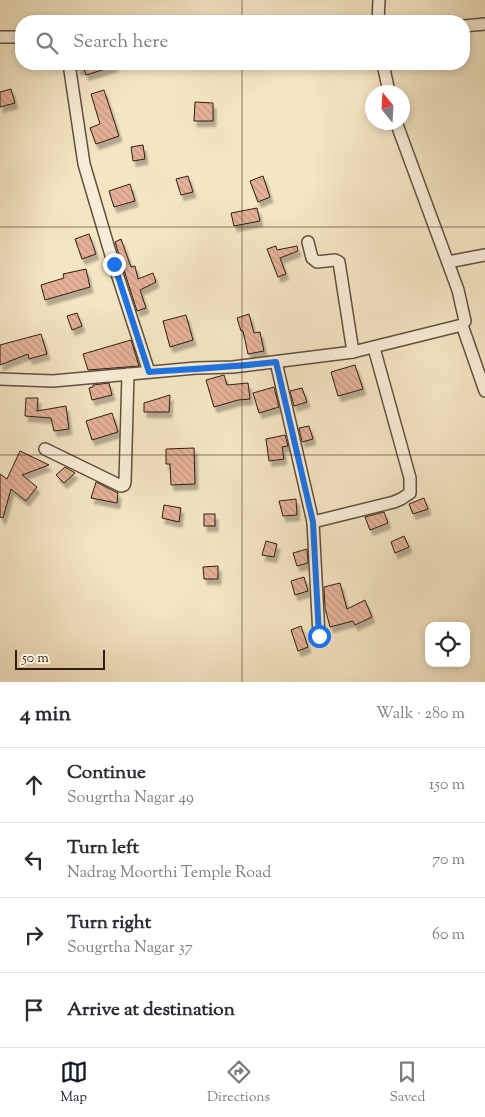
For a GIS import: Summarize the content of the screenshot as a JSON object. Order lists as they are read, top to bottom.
{
  "scale_bar": "50 m",
  "north": "top",
  "page": {
    "search": "Search here",
    "scale": "50 m",
    "heading": ["4 min", "Walk · 280 m"],
    "list": [
      ["Continue", "Sougrtha Nagar 49", "150 m"],
      ["Turn left", "Nadrag Moorthi Temple Road", "70 m"],
      ["Turn right", "Sougrtha Nagar 37", "60 m"],
      "Arrive at destination"
    ],
    "nav": ["Map", "Directions", "Saved"]
  }
}
